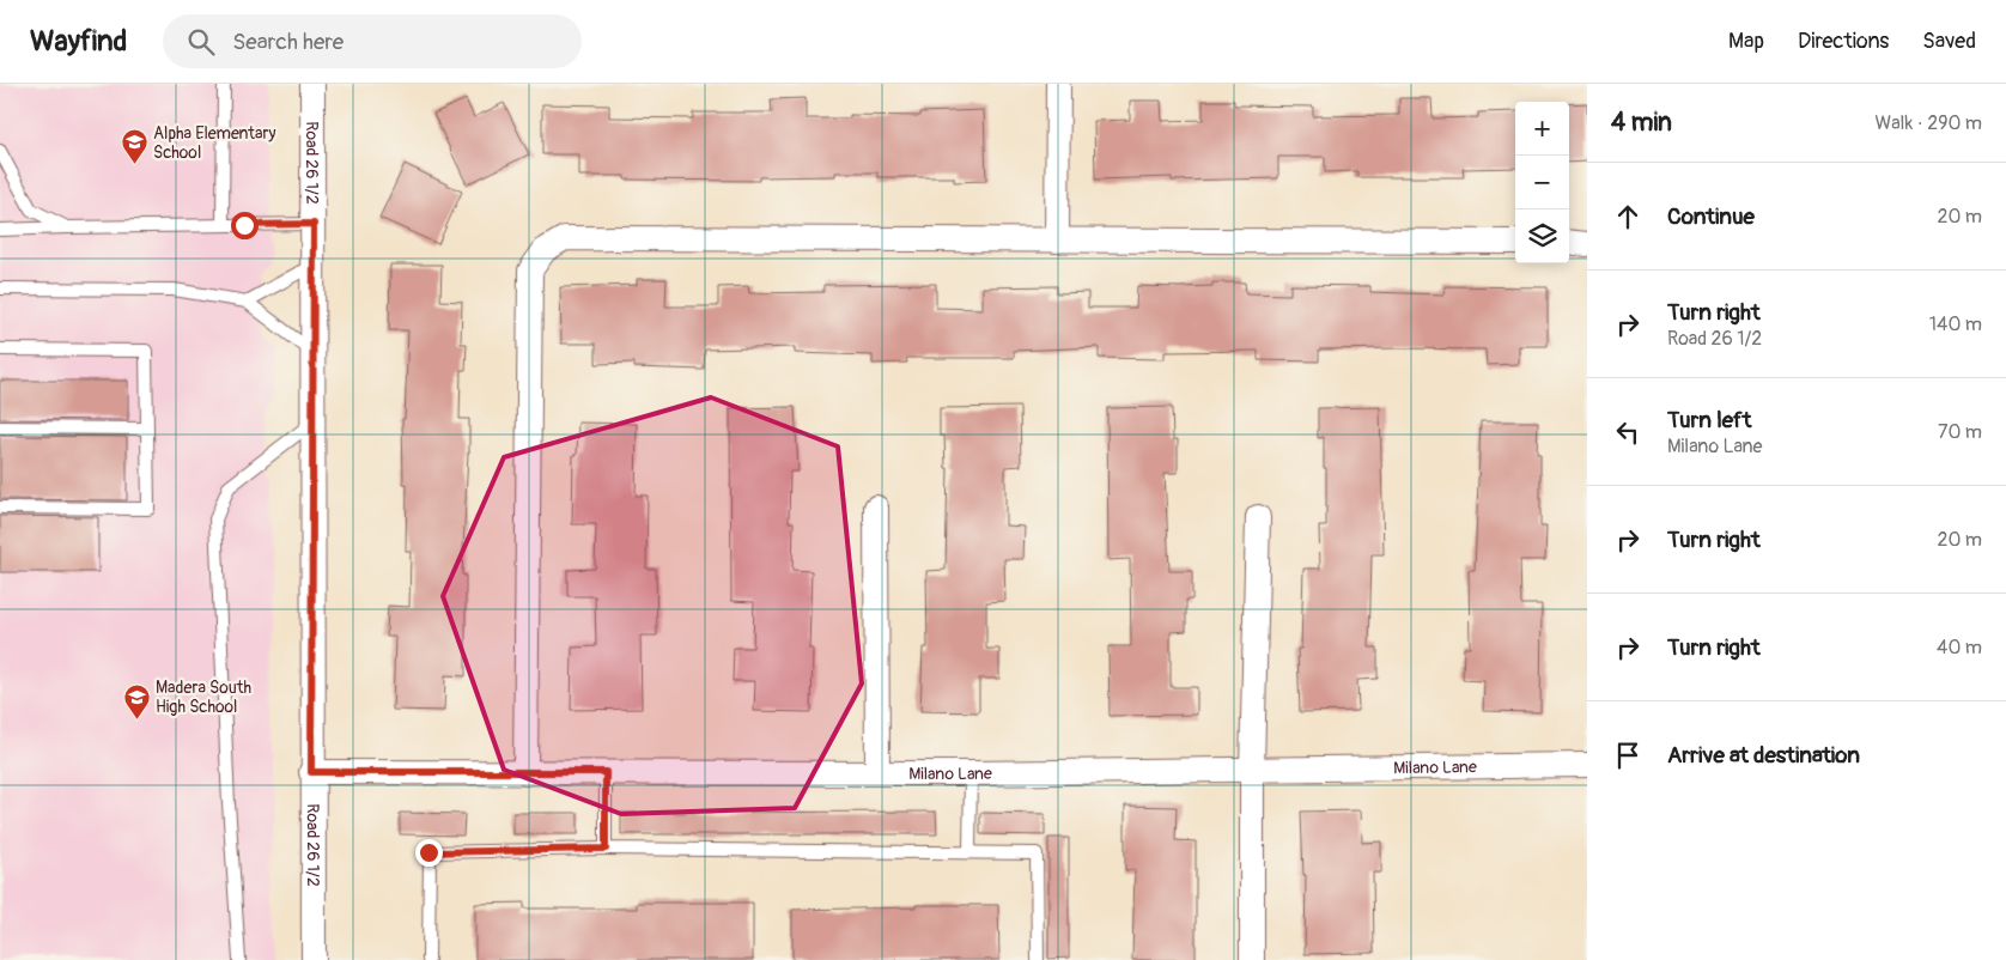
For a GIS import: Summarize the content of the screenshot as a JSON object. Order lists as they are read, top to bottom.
{
  "streets": {
    "street": ["Road 26 1/2", "Milano Lane"]
  },
  "crossings": [
    ["Road 26 1/2", "Milano Lane"]
  ],
  "places": {
    "school or university": ["Alpha Elementary School", "Madera South High School"]
  },
  "page": {
    "header": "Wayfind",
    "search": "Search here",
    "nav": ["Map", "Directions", "Saved"],
    "heading": ["4 min", "Walk · 290 m"],
    "map_buttons": ["+", "−"],
    "list": [
      ["Continue", "20 m"],
      ["Turn right", "Road 26 1/2", "140 m"],
      ["Turn left", "Milano Lane", "70 m"],
      ["Turn right", "20 m"],
      ["Turn right", "40 m"],
      "Arrive at destination"
    ]
  }
}
